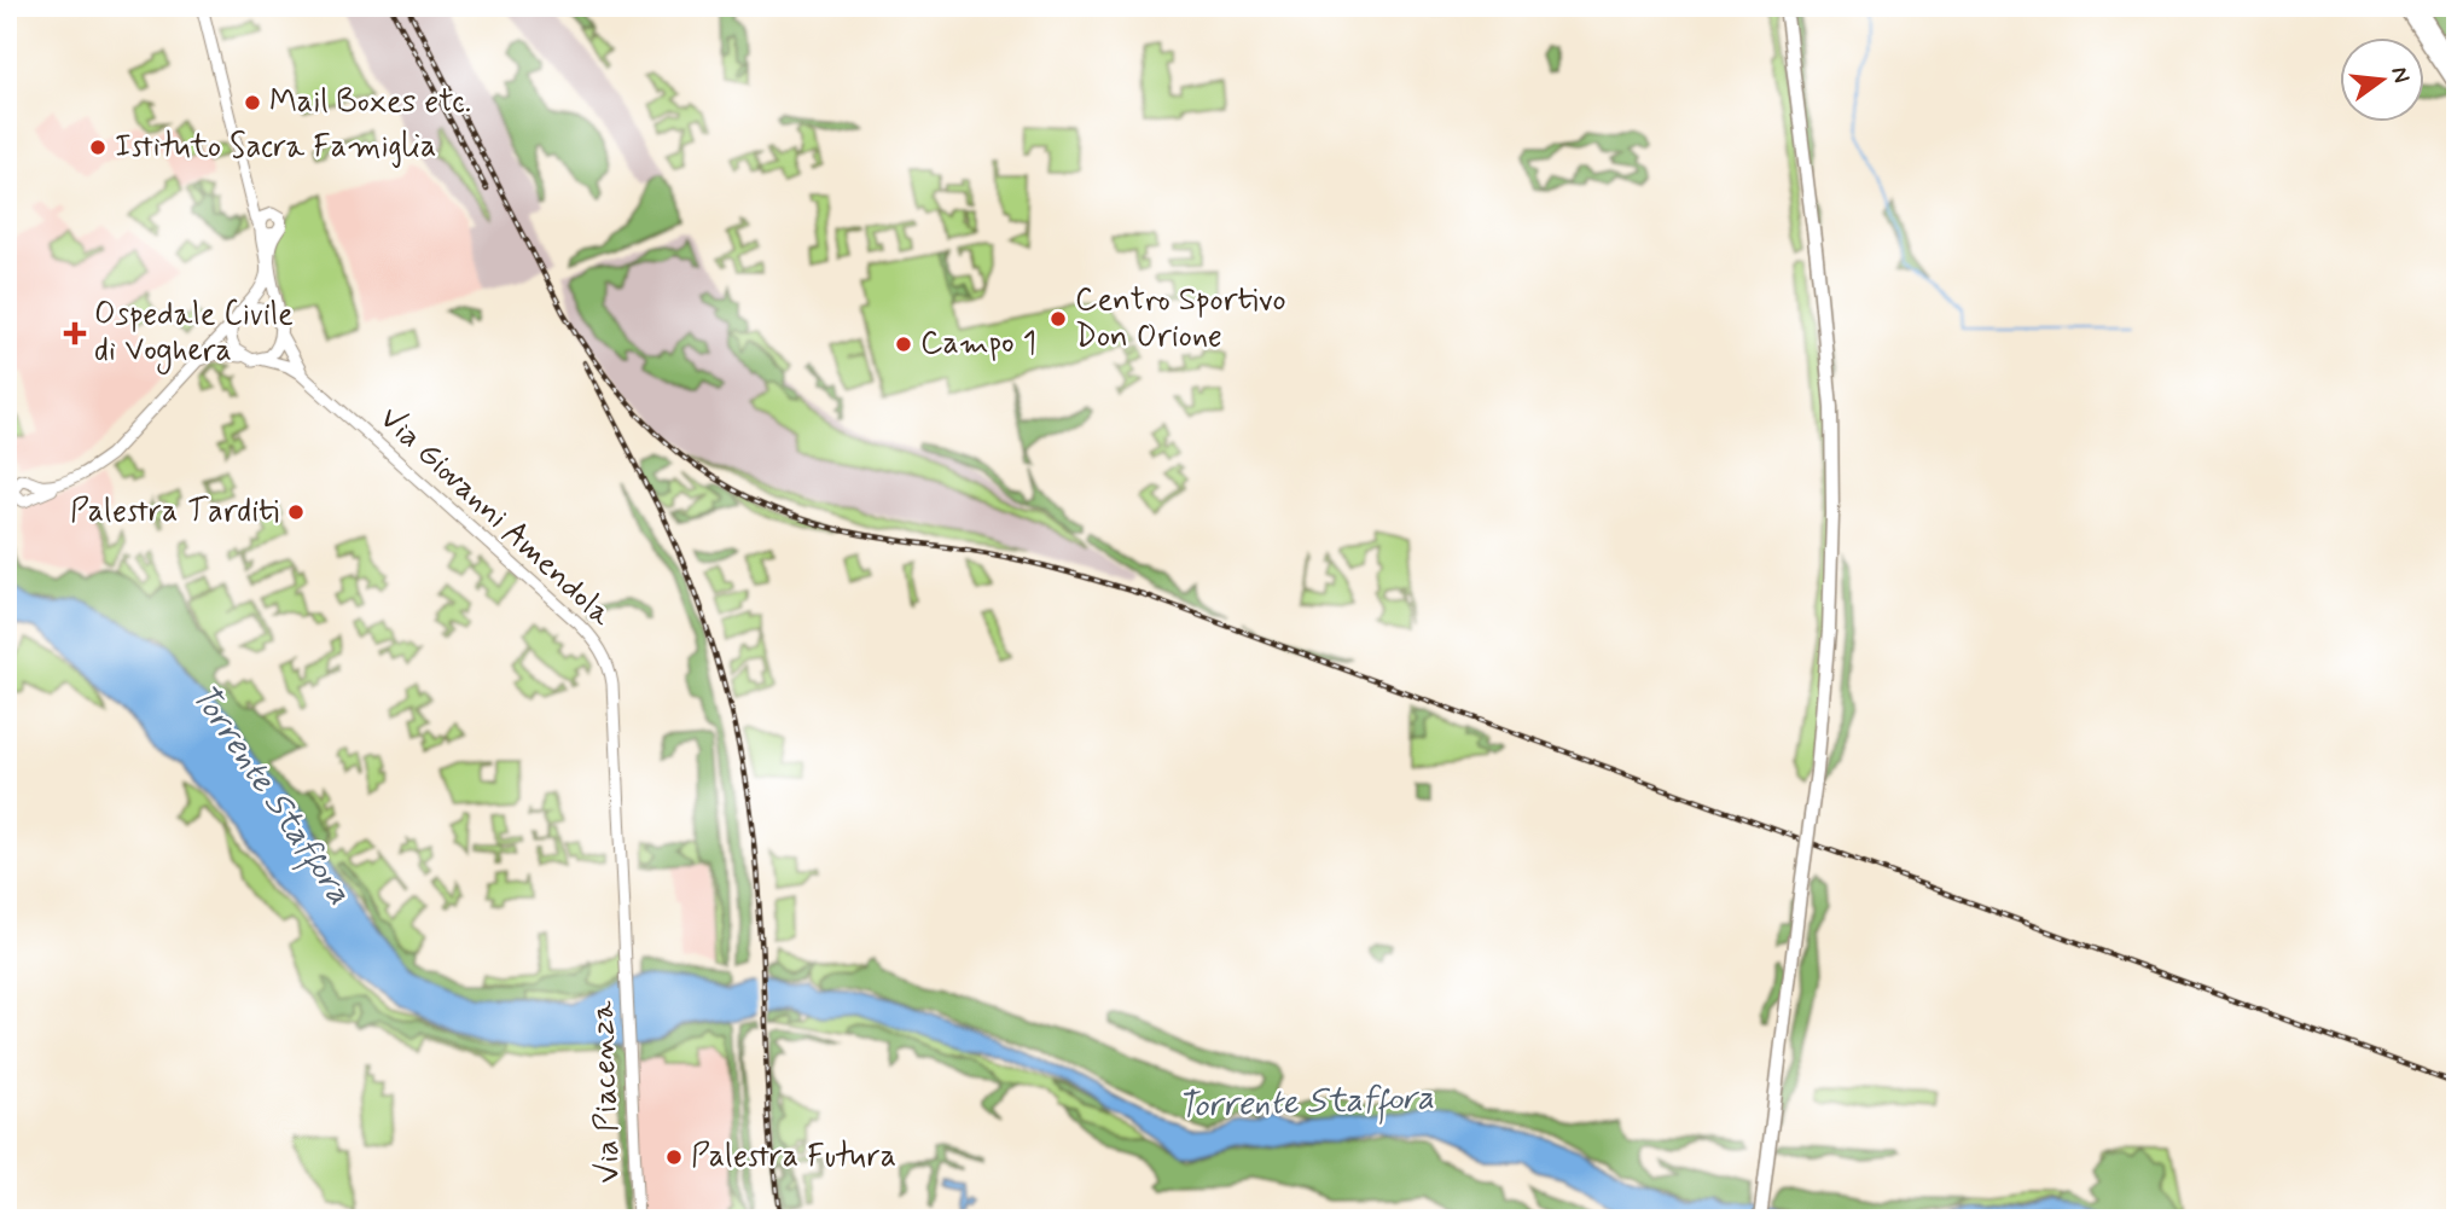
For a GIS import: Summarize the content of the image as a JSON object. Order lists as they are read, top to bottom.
{
  "streets": {
    "main road": ["Via Giovanni Amendola", "Via Piacenza"]
  },
  "crossings": [
    ["Via Giovanni Amendola", "Via Piacenza"]
  ],
  "water": ["Torrente Staffora"],
  "places": {
    "other": [
      "Mail Boxes etc.",
      "Istituto Sacra Famiglia",
      "Centro Sportivo Don Orione",
      "Campo 1",
      "Palestra Tarditi",
      "Palestra Futura"
    ],
    "health": ["Ospedale Civile di Voghera"]
  },
  "north": "right"
}
